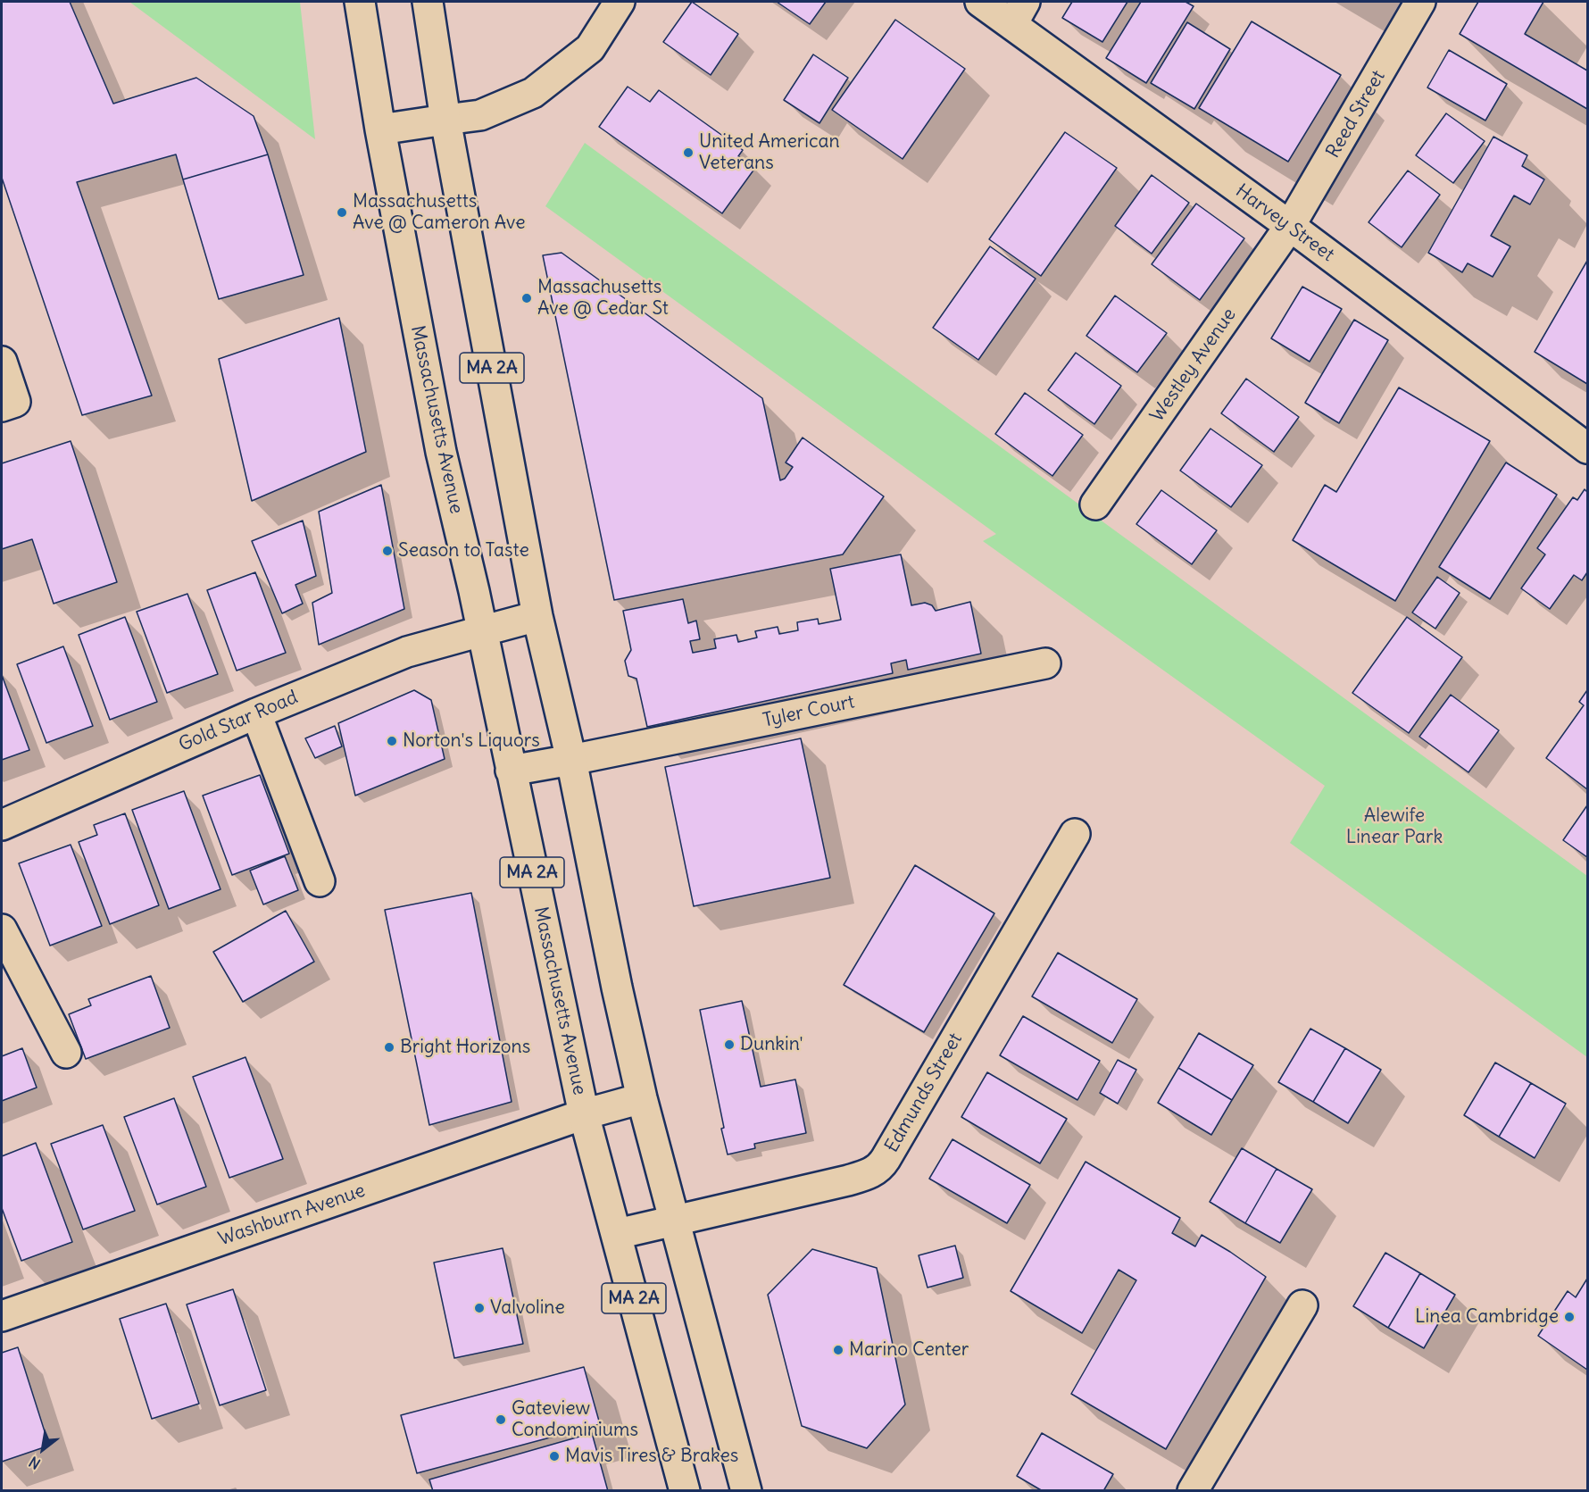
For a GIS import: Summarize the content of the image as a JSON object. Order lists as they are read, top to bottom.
{
  "streets": {
    "street": [
      "Reed Street",
      "Harvey Street",
      "Westley Avenue",
      "MA 2A",
      "Massachusetts Avenue",
      "Tyler Court",
      "Gold Star Road",
      "Edmunds Street",
      "Washburn Avenue"
    ]
  },
  "crossings": [
    ["Reed Street", "Harvey Street"],
    ["Reed Street", "Westley Avenue"],
    ["Harvey Street", "Westley Avenue"],
    ["MA 2A", "Tyler Court"],
    ["MA 2A", "Gold Star Road"],
    ["MA 2A", "Edmunds Street"],
    ["MA 2A", "Washburn Avenue"],
    ["Massachusetts Avenue", "Tyler Court"],
    ["Massachusetts Avenue", "Gold Star Road"],
    ["Massachusetts Avenue", "Edmunds Street"],
    ["Massachusetts Avenue", "Washburn Avenue"]
  ],
  "parks": ["Alewife Linear Park"],
  "places": [
    "United American Veterans",
    "Massachusetts Ave @ Cameron Ave",
    "Massachusetts Ave @ Cedar St",
    "Season to Taste",
    "Norton's Liquors",
    "Dunkin'",
    "Bright Horizons",
    "Valvoline",
    "Linea Cambridge",
    "Marino Center",
    "Gateview Condominiums",
    "Mavis Tires & Brakes"
  ],
  "north": "bottom left"
}
